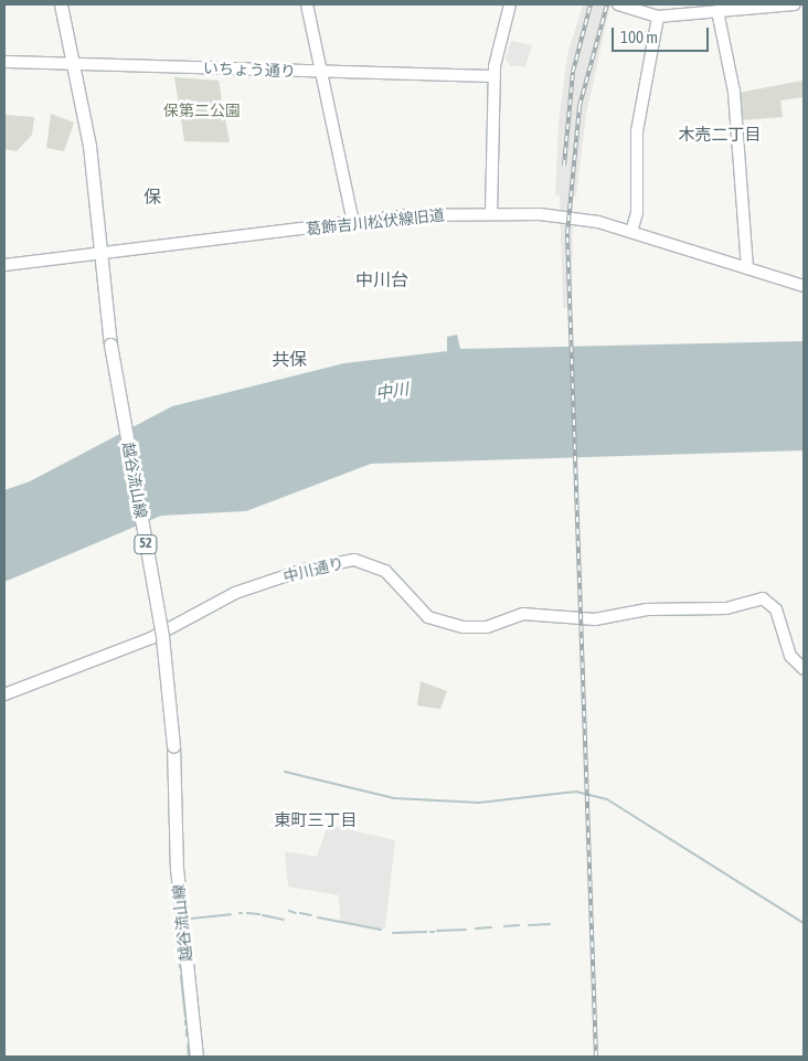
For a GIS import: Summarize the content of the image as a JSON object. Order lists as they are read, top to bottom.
{
  "streets": {
    "main road": ["越谷流山線", "52"],
    "street": ["いちょう通り", "葛飾吉川松伏線旧道", "中川通り"]
  },
  "crossings": [
    ["いちょう通り", "越谷流山線"],
    ["葛飾吉川松伏線旧道", "越谷流山線"]
  ],
  "districts": [
    "木売二丁目",
    "保",
    "中川台",
    "共保",
    "東町三丁目"
  ],
  "water": ["中川"],
  "parks": ["保第二公園"],
  "scale_bar": "100 m"
}
